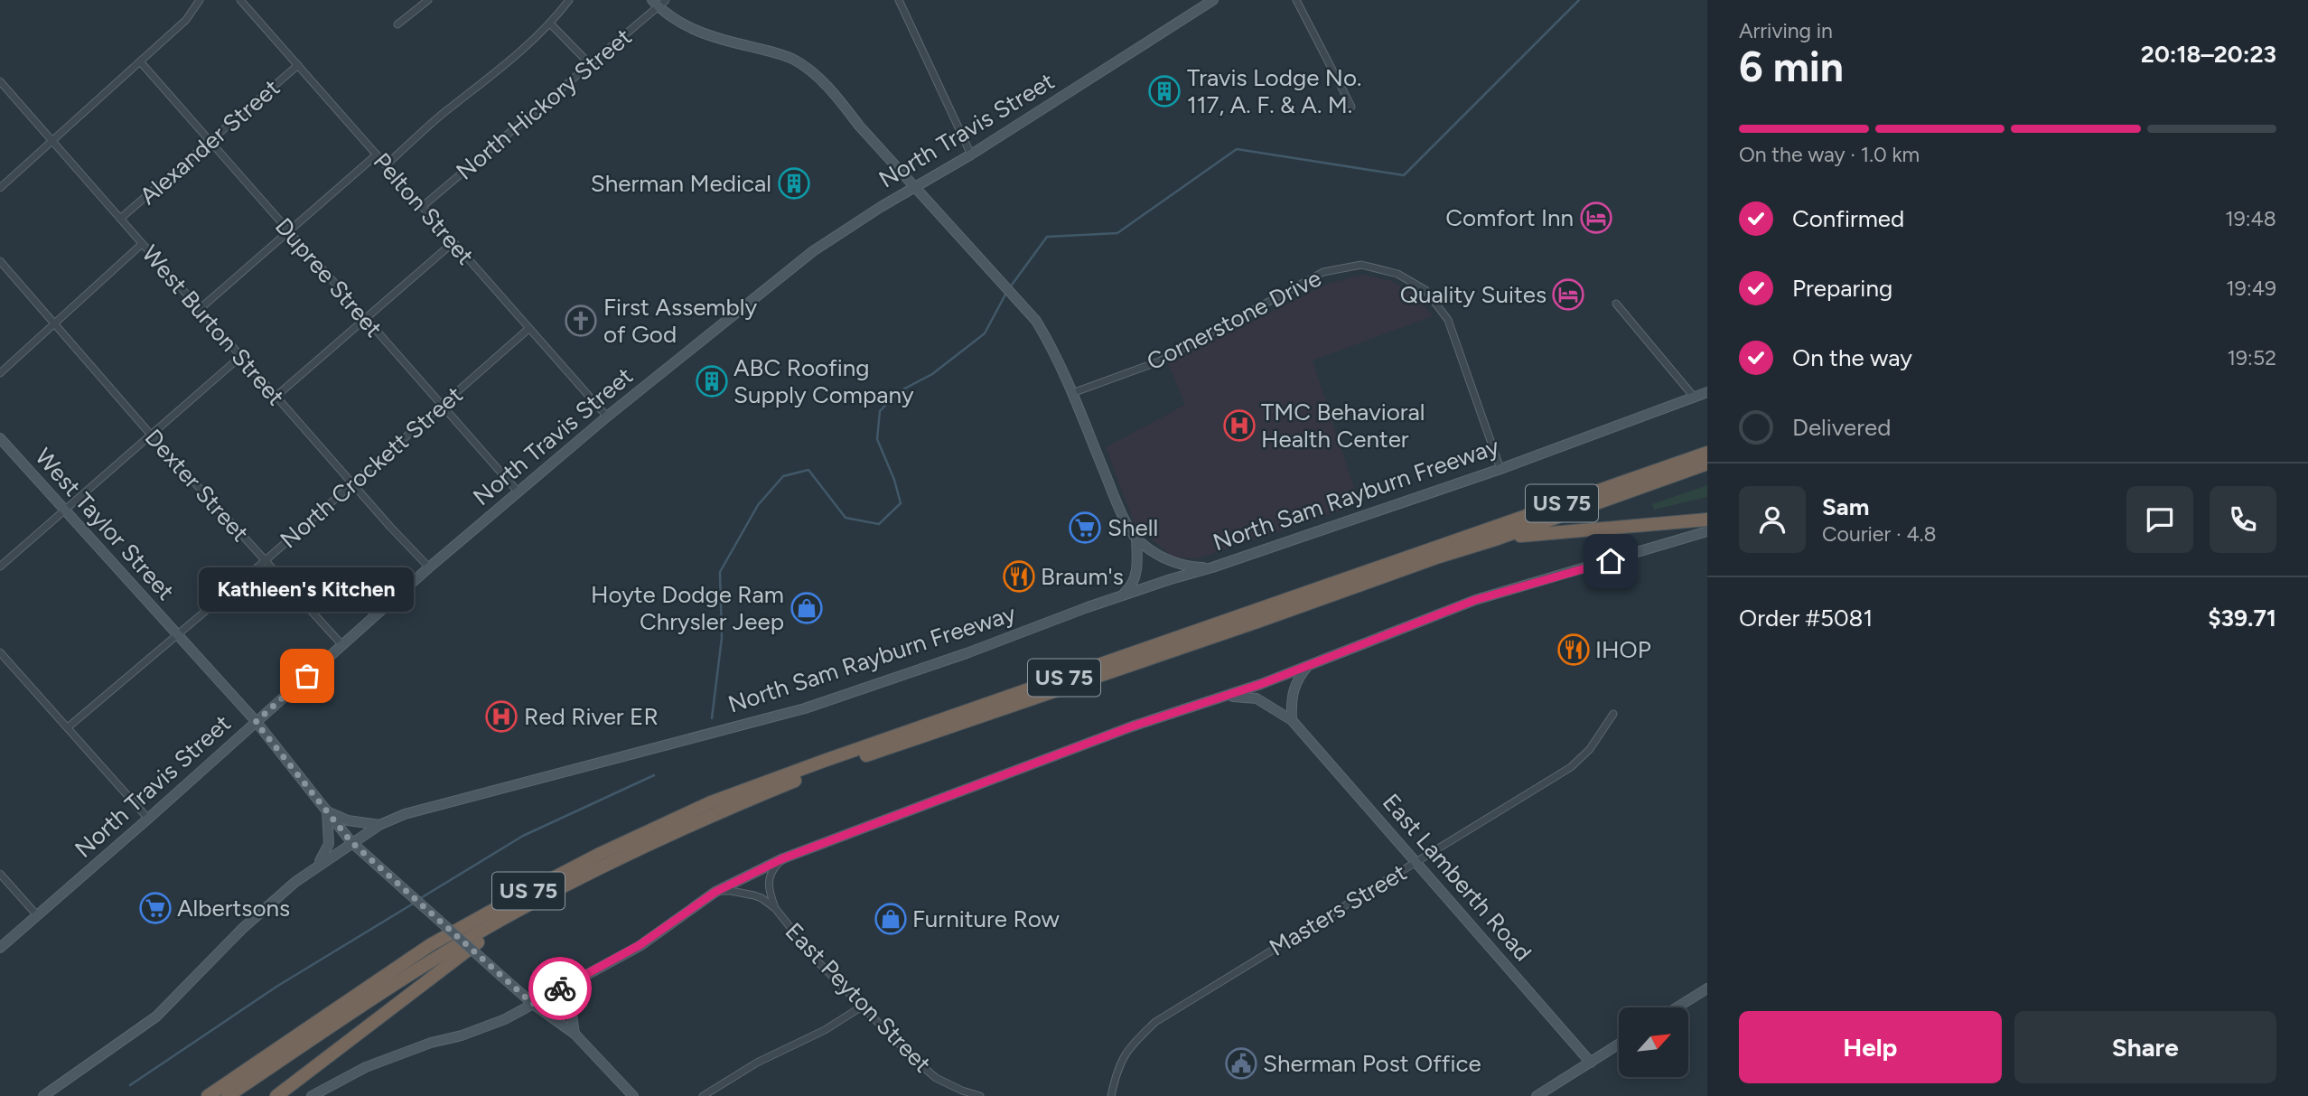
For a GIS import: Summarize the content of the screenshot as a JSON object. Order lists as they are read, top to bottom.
{
  "streets": {
    "highway": ["US 75"],
    "main road": [
      "North Travis Street",
      "North Sam Rayburn Freeway",
      "West Taylor Street",
      "East Lamberth Road"
    ],
    "street": [
      "North Hickory Street",
      "Alexander Street",
      "Pelton Street",
      "Dupree Street",
      "Cornerstone Drive",
      "West Burton Street",
      "North Crockett Street",
      "Dexter Street",
      "Masters Street",
      "East Peyton Street"
    ]
  },
  "crossings": [
    ["North Hickory Street", "Pelton Street"],
    ["North Travis Street", "Pelton Street"],
    ["North Travis Street", "Dupree Street"],
    ["North Travis Street", "West Burton Street"],
    ["North Travis Street", "Dexter Street"],
    ["North Travis Street", "West Taylor Street"],
    ["Alexander Street", "Pelton Street"],
    ["Alexander Street", "Dupree Street"],
    ["Alexander Street", "West Burton Street"],
    ["Alexander Street", "Dexter Street"],
    ["Pelton Street", "North Crockett Street"],
    ["Dupree Street", "North Crockett Street"],
    ["Cornerstone Drive", "North Sam Rayburn Freeway"],
    ["West Burton Street", "North Crockett Street"],
    ["North Crockett Street", "Dexter Street"],
    ["North Crockett Street", "West Taylor Street"],
    ["North Sam Rayburn Freeway", "West Taylor Street"],
    ["East Lamberth Road", "Masters Street"]
  ],
  "places": {
    "building": ["Travis Lodge No. 117, A. F. & A. M.", "Sherman Medical", "ABC Roofing Supply Company"],
    "hotel": ["Comfort Inn", "Quality Suites"],
    "church": ["First Assembly of God"],
    "hospital": ["TMC Behavioral Health Center", "Red River ER"],
    "supermarket": ["Shell", "Albertsons"],
    "restaurant": ["Braum's", "IHOP"],
    "shop": ["Hoyte Dodge Ram Chrysler Jeep", "Furniture Row"],
    "other": ["Kathleen's Kitchen"],
    "public building": ["Sherman Post Office"]
  },
  "north": "top right",
  "page": {
    "heading": ["6 min", "Arriving in", "20:18–20:23"],
    "panel": [
      "Sam",
      "Courier · 4.8",
      "Order #5081",
      "$39.71"
    ],
    "bar": "On the way · 1.0 km",
    "list": [
      ["Confirmed", "19:48"],
      ["Preparing", "19:49"],
      ["On the way", "19:52"],
      "Delivered"
    ],
    "bubble": "Kathleen's Kitchen",
    "buttons": ["Help", "Share"]
  }
}
